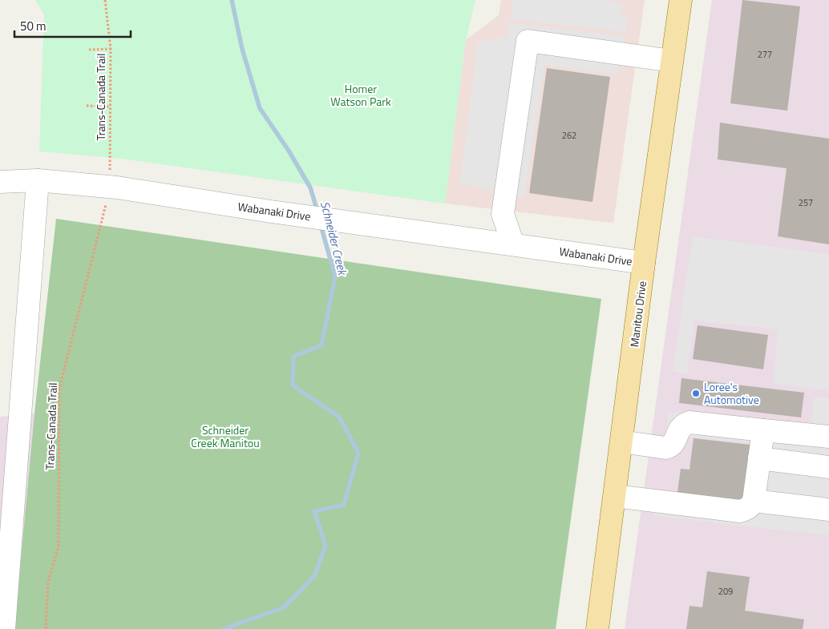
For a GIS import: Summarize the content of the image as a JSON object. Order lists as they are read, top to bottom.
{
  "streets": {
    "main road": ["Manitou Drive"],
    "street": ["Wabanaki Drive"],
    "path": ["Trans-Canada Trail"]
  },
  "crossings": [
    ["Wabanaki Drive", "Manitou Drive"]
  ],
  "water": ["Schneider Creek"],
  "parks": ["Homer Watson Park", "Schneider Creek Manitou"],
  "places": ["Loree's Automotive"],
  "house_numbers": [
    "277",
    "262",
    "257",
    "209"
  ],
  "scale_bar": "50 m"
}
